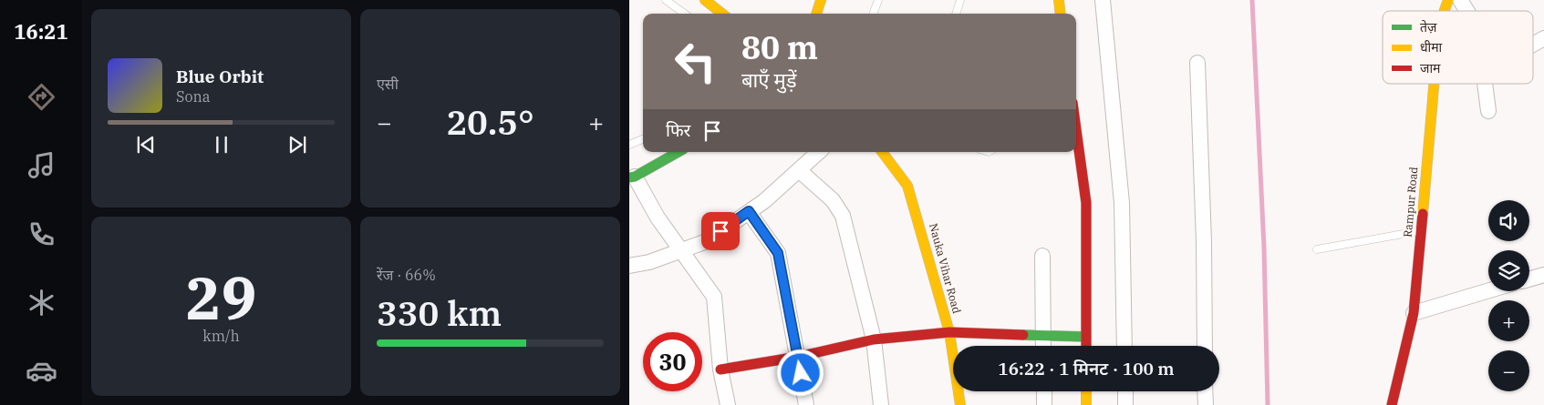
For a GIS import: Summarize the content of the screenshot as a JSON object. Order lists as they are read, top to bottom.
{
  "streets": {
    "street": ["Rampur Road", "Nauka Vihar Road"]
  },
  "legend": ["तेज़", "धीमा", "जाम"],
  "page": {
    "tabs": "16:21",
    "tile": [
      "एसी",
      ["29", "km/h"],
      ["रेंज · 66%", "330 km"]
    ],
    "turn": ["80 m", "बाएँ मुड़ें"],
    "song": ["Blue Orbit", "Sona"],
    "heat": ["−", "20.5°", "+"],
    "then": "फिर",
    "map_buttons": ["+", "−"],
    "limit": "30",
    "trip": "16:22 · 1 मिनट · 100 m"
  }
}
